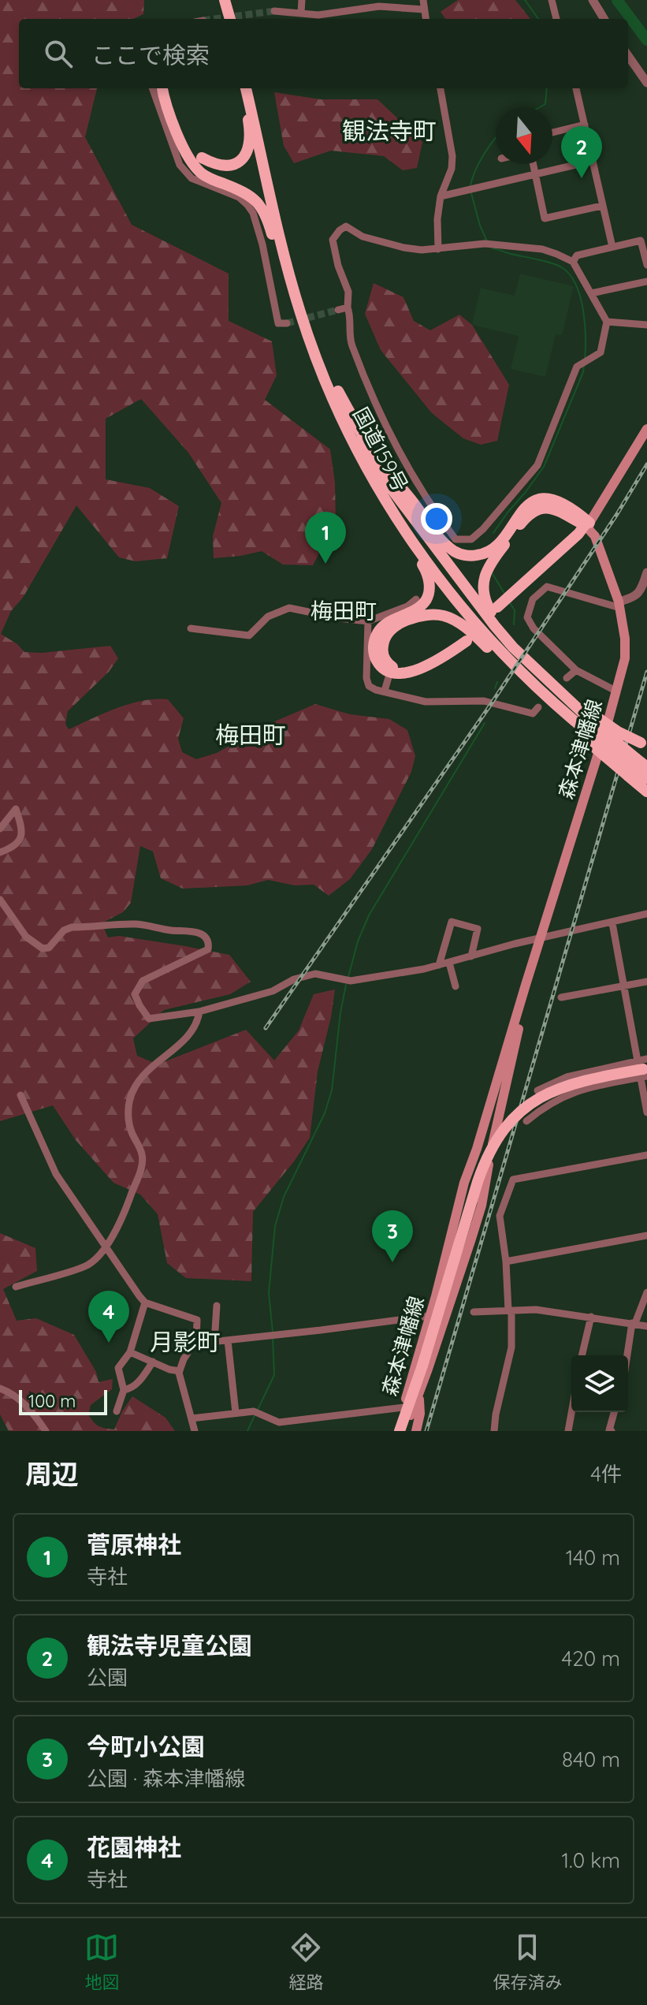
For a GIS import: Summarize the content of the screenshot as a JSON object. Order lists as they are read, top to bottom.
{
  "streets": {
    "highway": ["国道159号"],
    "main road": ["森本津幡線"]
  },
  "districts": [
    "観法寺町",
    "梅田町",
    "梅田町",
    "月影町"
  ],
  "scale_bar": "100 m",
  "north": "bottom",
  "page": {
    "search": "ここで検索",
    "pins": [
      "2",
      "1",
      "3",
      "4"
    ],
    "scale": "100 m",
    "heading": ["周辺", "4件"],
    "list": [
      {
        "mark": "1",
        "name": "菅原神社",
        "note": "寺社",
        "value": "140 m"
      },
      {
        "mark": "2",
        "name": "観法寺児童公園",
        "note": "公園",
        "value": "420 m"
      },
      {
        "mark": "3",
        "name": "今町小公園",
        "note": "公園 · 森本津幡線",
        "value": "840 m"
      },
      {
        "mark": "4",
        "name": "花園神社",
        "note": "寺社",
        "value": "1.0 km"
      }
    ],
    "nav": ["地図", "経路", "保存済み"]
  }
}
